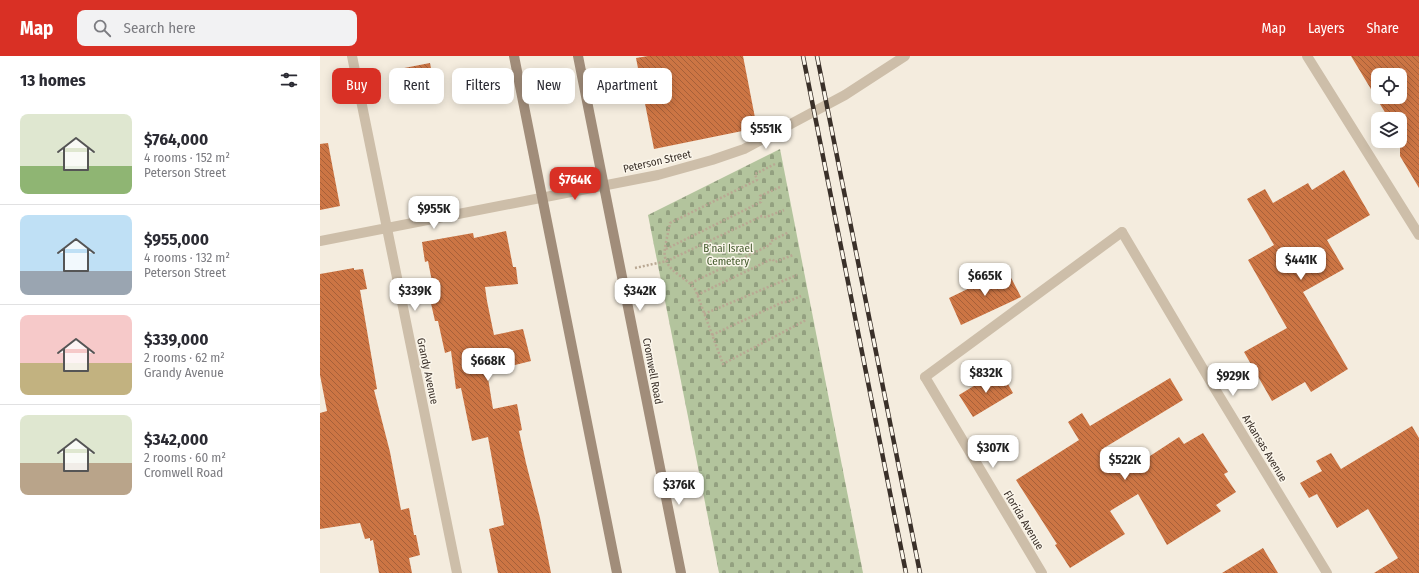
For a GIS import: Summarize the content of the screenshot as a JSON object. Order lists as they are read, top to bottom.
{
  "streets": {
    "street": [
      "Peterson Street",
      "Grandy Avenue",
      "Cromwell Road",
      "Arkansas Avenue",
      "Florida Avenue"
    ]
  },
  "crossings": [
    ["Peterson Street", "Grandy Avenue"],
    ["Peterson Street", "Cromwell Road"],
    ["Arkansas Avenue", "Florida Avenue"]
  ],
  "parks": ["B’nai Israel Cemetery"],
  "page": {
    "header": "Map",
    "search": "Search here",
    "nav": ["Map", "Layers", "Share"],
    "heading": "13 homes",
    "chip": [
      "Buy",
      "Rent",
      "Filters",
      "New",
      "Apartment"
    ],
    "list": [
      {
        "name": "$764,000",
        "note": "4 rooms · 152 m² · Peterson Street"
      },
      {
        "name": "$955,000",
        "note": "4 rooms · 132 m² · Peterson Street"
      },
      {
        "name": "$339,000",
        "note": "2 rooms · 62 m² · Grandy Avenue"
      },
      {
        "name": "$342,000",
        "note": "2 rooms · 60 m² · Cromwell Road"
      }
    ],
    "price": [
      "$551K",
      "$764K",
      "$955K",
      "$441K",
      "$665K",
      "$339K",
      "$342K",
      "$668K",
      "$832K",
      "$929K",
      "$307K",
      "$522K",
      "$376K"
    ]
  }
}
